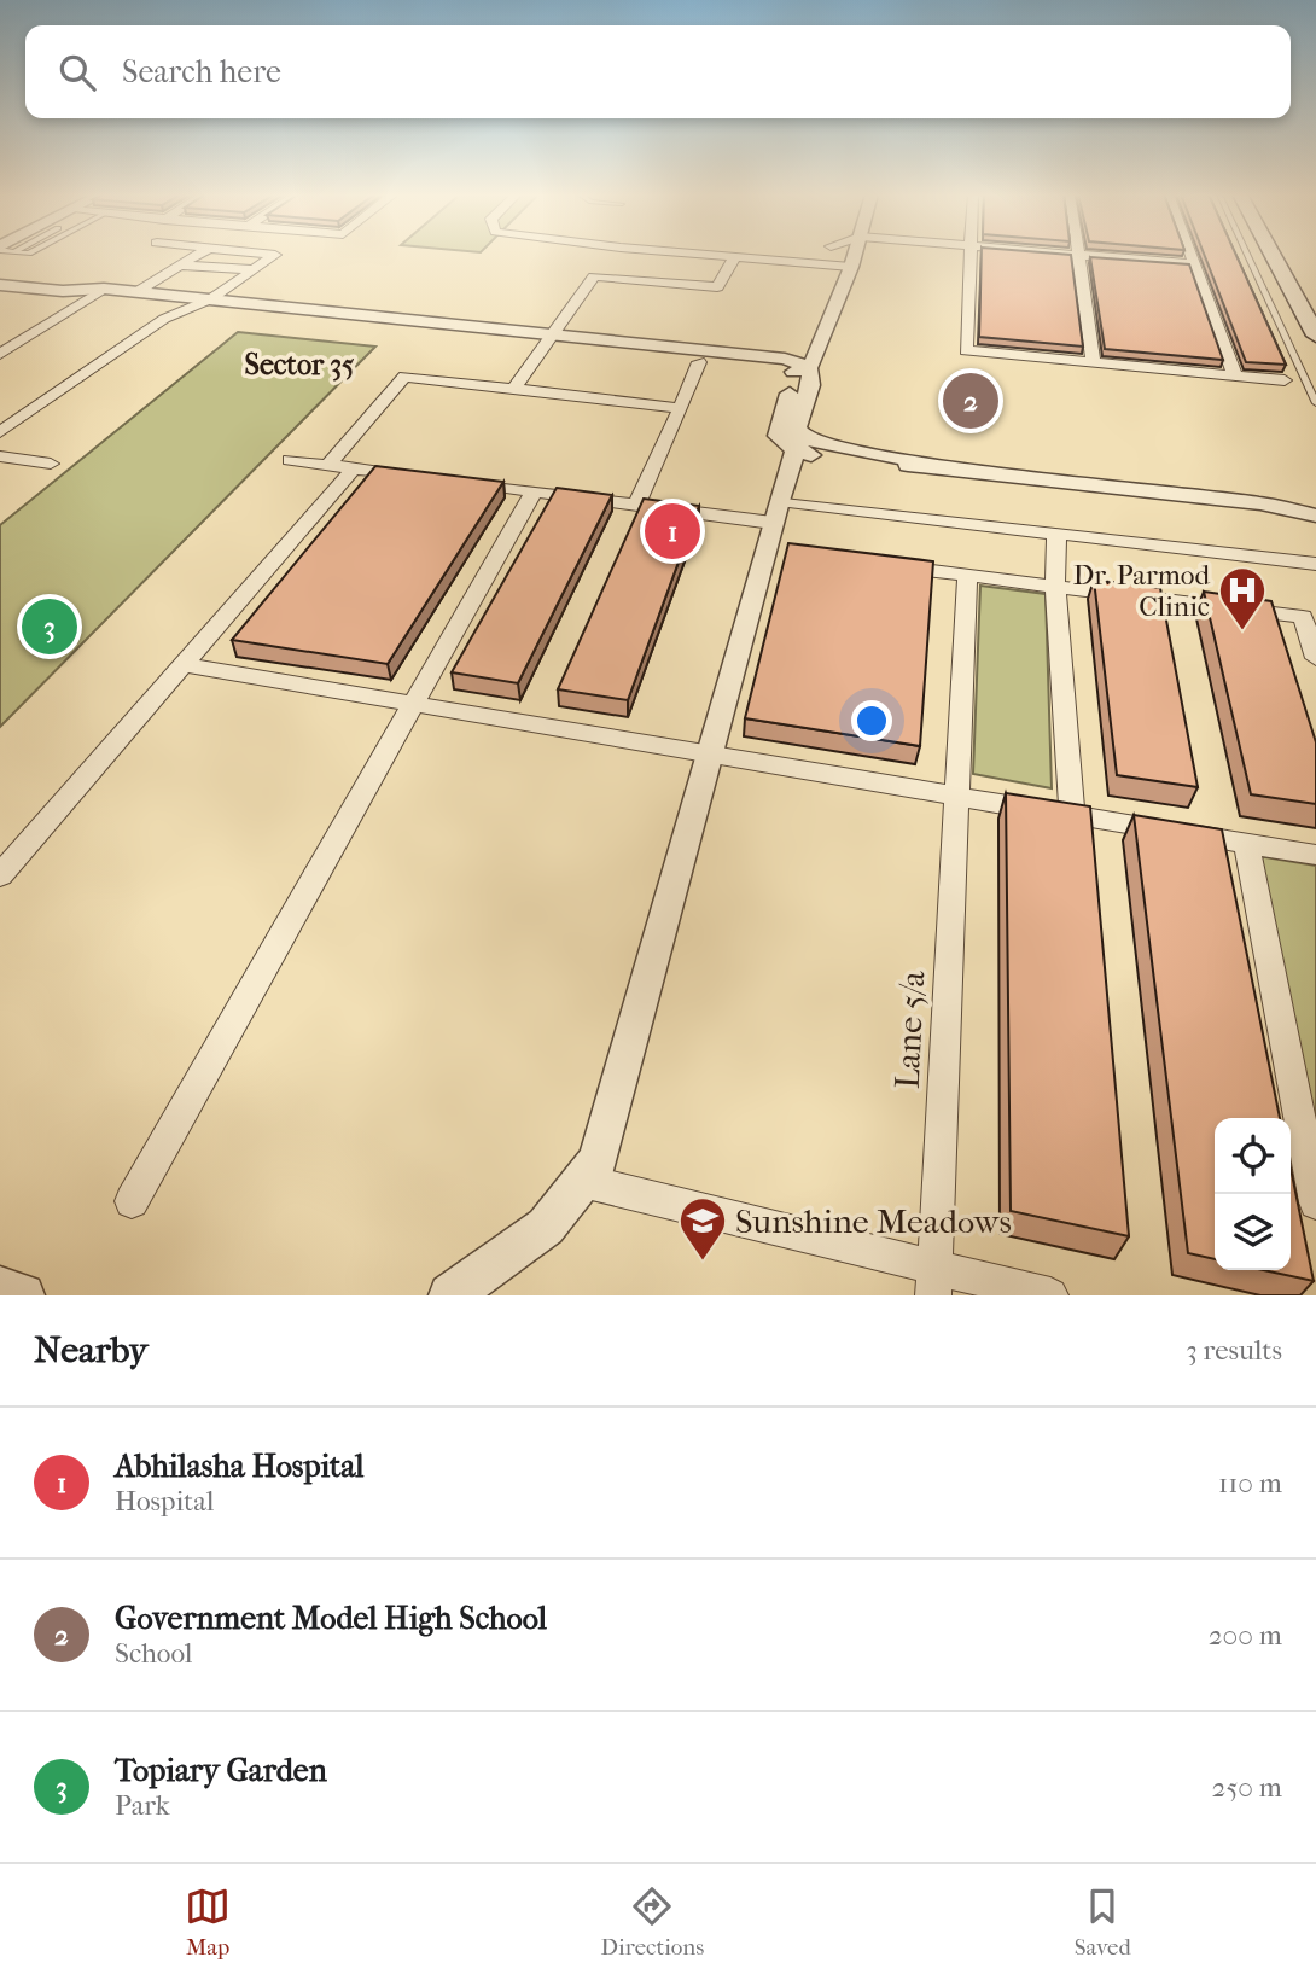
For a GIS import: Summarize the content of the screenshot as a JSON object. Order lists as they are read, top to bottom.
{
  "streets": {
    "street": ["Lane 5/a"]
  },
  "districts": ["Sector 35"],
  "places": {
    "hospital": ["Dr. Parmod Clinic"],
    "school or university": ["Sunshine Meadows"]
  },
  "page": {
    "search": "Search here",
    "pins": ["2", "1", "3"],
    "heading": ["Nearby", "3 results"],
    "list": [
      {
        "mark": "1",
        "name": "Abhilasha Hospital",
        "note": "Hospital",
        "value": "110 m"
      },
      {
        "mark": "2",
        "name": "Government Model High School",
        "note": "School",
        "value": "200 m"
      },
      {
        "mark": "3",
        "name": "Topiary Garden",
        "note": "Park",
        "value": "250 m"
      }
    ],
    "nav": ["Map", "Directions", "Saved"]
  }
}
